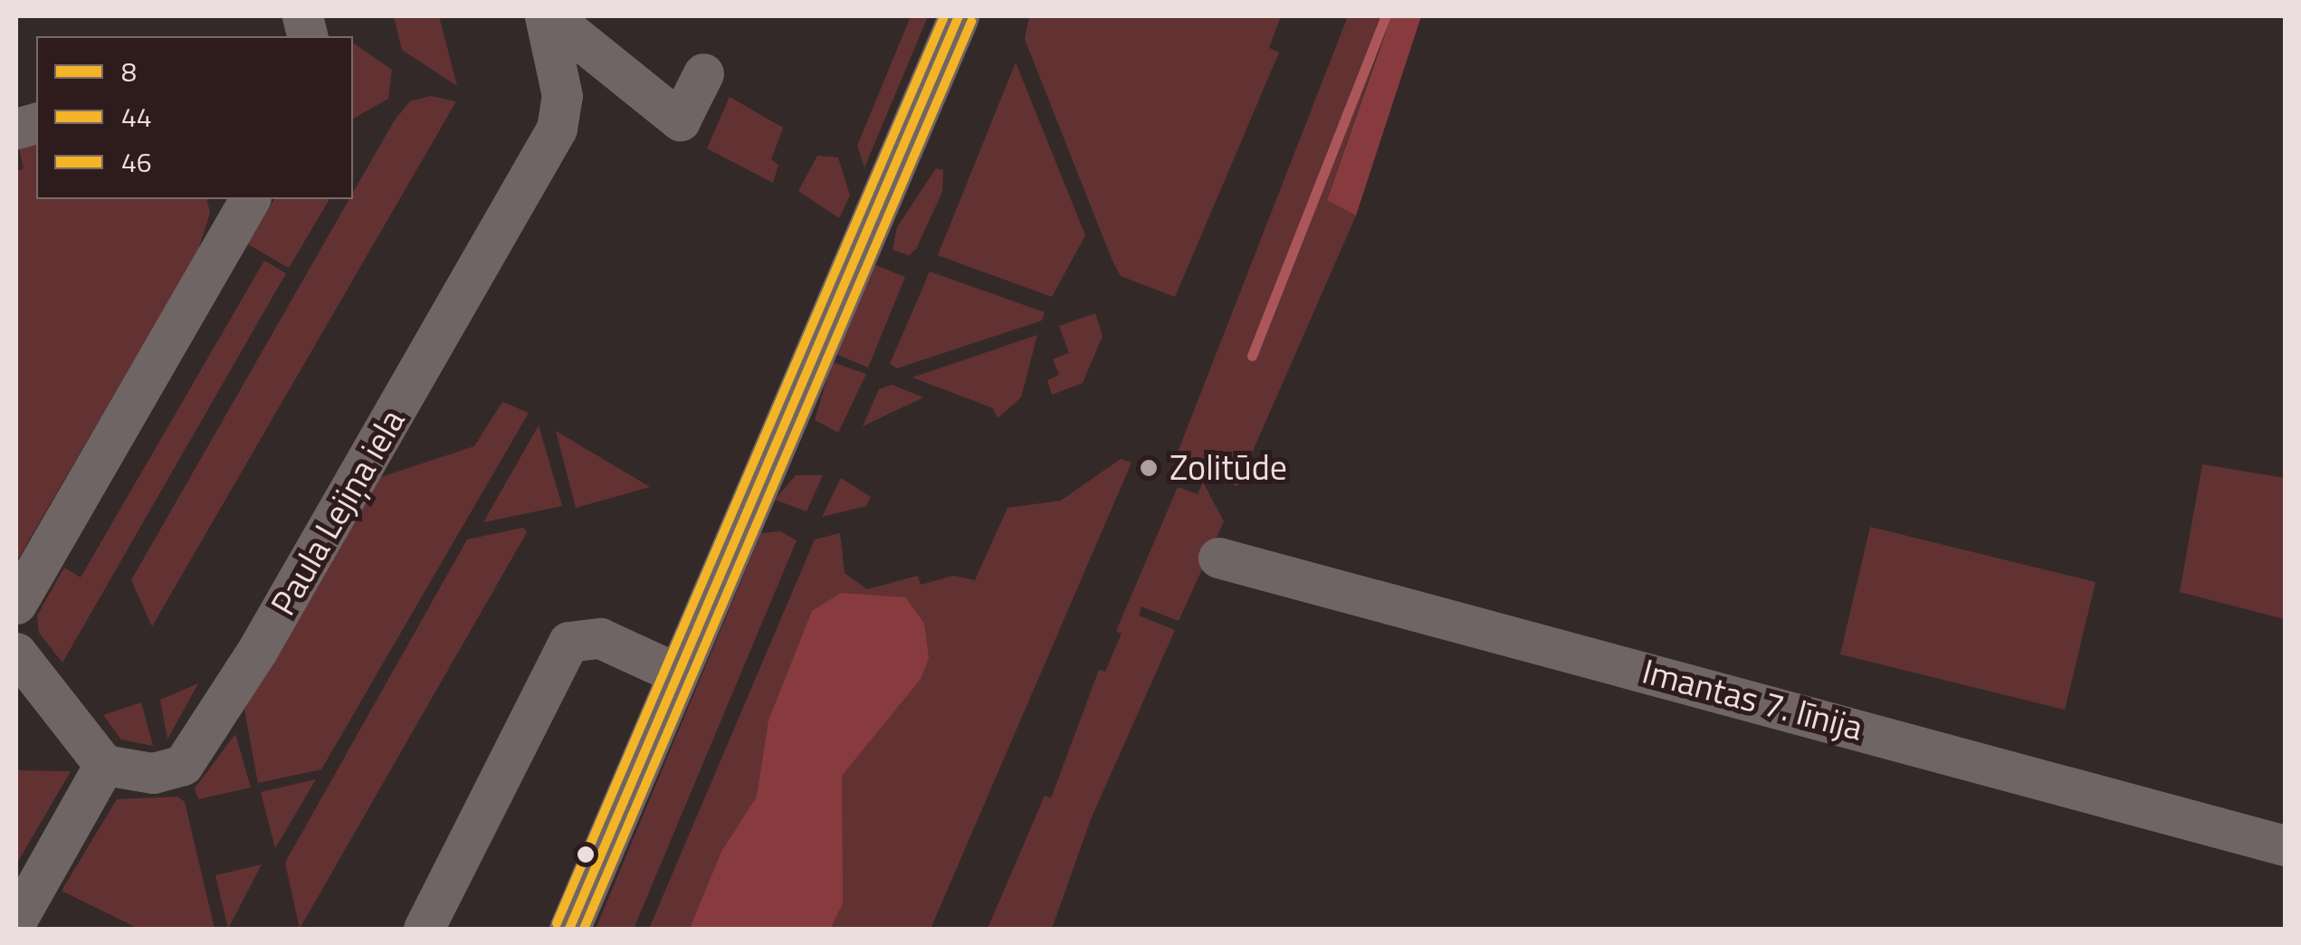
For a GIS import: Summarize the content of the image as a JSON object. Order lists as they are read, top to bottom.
{
  "streets": {
    "street": ["Paula Lejiņa iela", "Imantas 7. līnija"]
  },
  "places": ["Zolitūde"],
  "lines": ["transit line 8", "transit line 46", "transit line 44"],
  "legend": ["8", "44", "46"]
}
